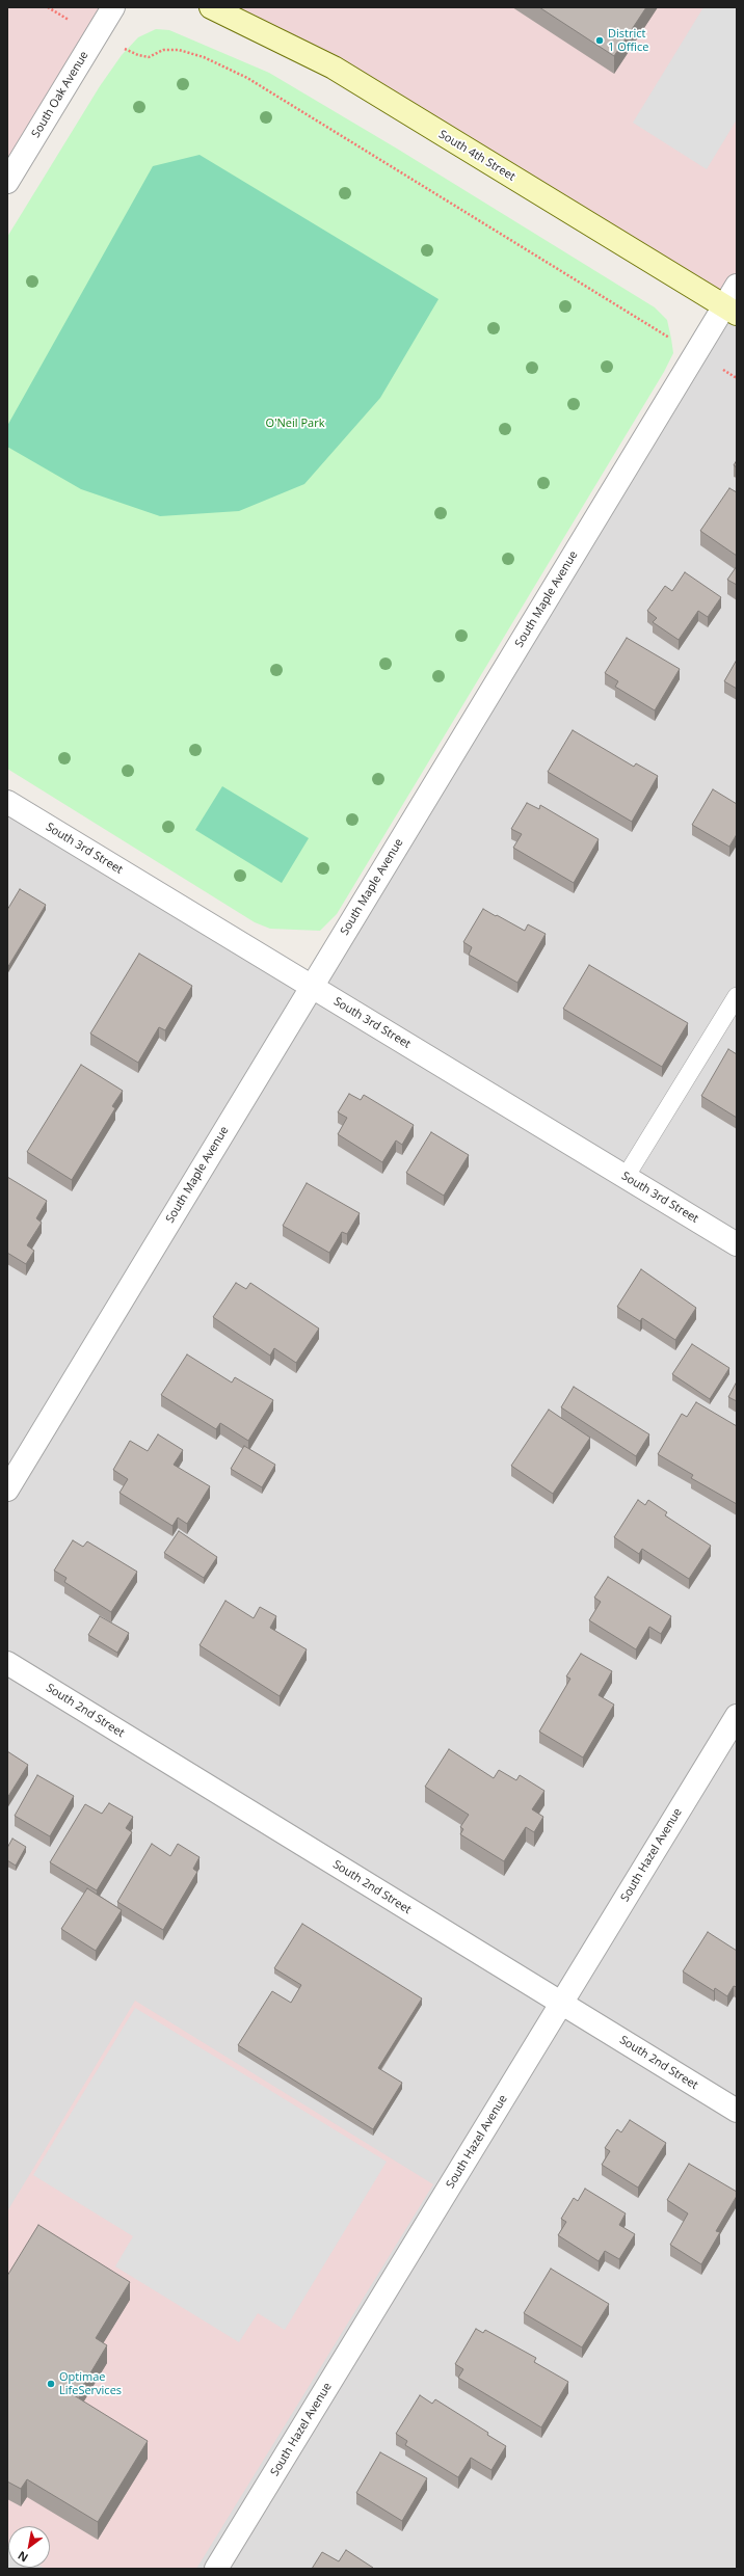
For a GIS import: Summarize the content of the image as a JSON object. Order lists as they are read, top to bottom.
{
  "streets": {
    "main road": ["South 4th Street"],
    "street": [
      "South Oak Avenue",
      "South Maple Avenue",
      "South 3rd Street",
      "South 2nd Street",
      "South Hazel Avenue"
    ]
  },
  "crossings": [
    ["South 4th Street", "South Maple Avenue"],
    ["South Maple Avenue", "South 3rd Street"],
    ["South 2nd Street", "South Hazel Avenue"]
  ],
  "parks": ["O'Neil Park"],
  "places": ["District 1 Office", "Optimae LifeServices"],
  "north": "bottom left"
}
